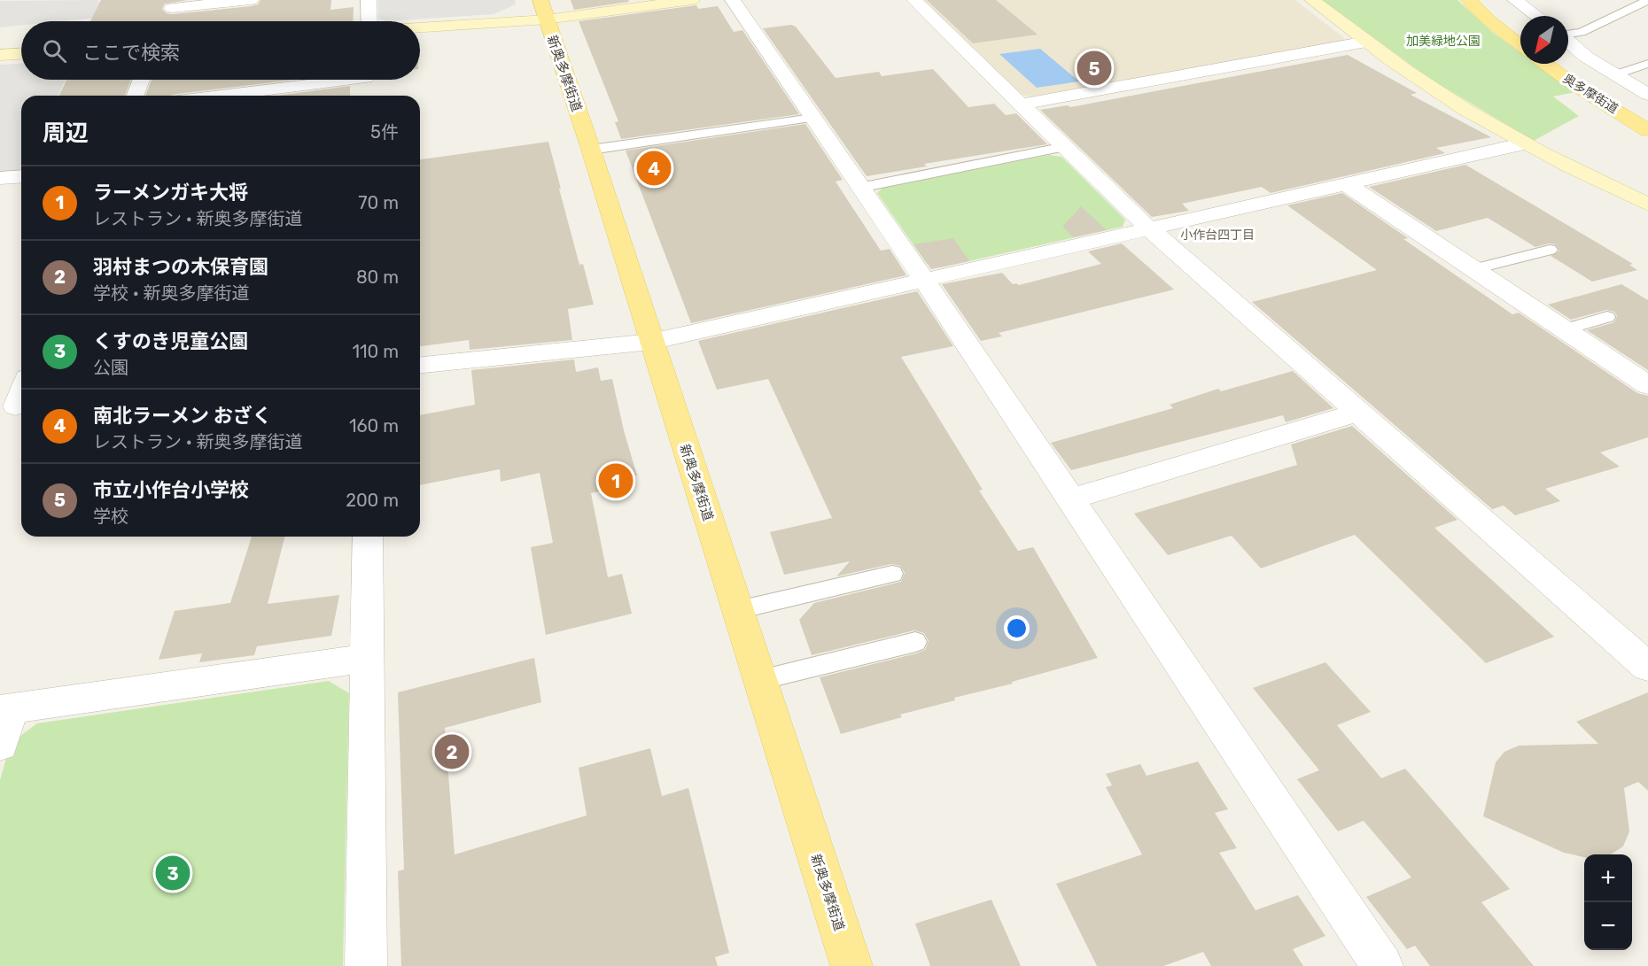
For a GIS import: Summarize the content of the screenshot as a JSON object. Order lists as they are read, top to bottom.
{
  "streets": {
    "main road": ["新奥多摩街道", "奥多摩街道"]
  },
  "districts": ["小作台四丁目"],
  "parks": ["加美緑地公園"],
  "north": "bottom left",
  "page": {
    "search": "ここで検索",
    "pins": [
      "5",
      "4",
      "1",
      "2",
      "3"
    ],
    "heading": ["周辺", "5件"],
    "list": [
      {
        "mark": "1",
        "name": "ラーメンガキ大将",
        "note": "レストラン · 新奥多摩街道",
        "value": "70 m"
      },
      {
        "mark": "2",
        "name": "羽村まつの木保育園",
        "note": "学校 · 新奥多摩街道",
        "value": "80 m"
      },
      {
        "mark": "3",
        "name": "くすのき児童公園",
        "note": "公園",
        "value": "110 m"
      },
      {
        "mark": "4",
        "name": "南北ラーメン おざく",
        "note": "レストラン · 新奥多摩街道",
        "value": "160 m"
      },
      {
        "mark": "5",
        "name": "市立小作台小学校",
        "note": "学校",
        "value": "200 m"
      }
    ],
    "map_buttons": ["+", "−"]
  }
}
